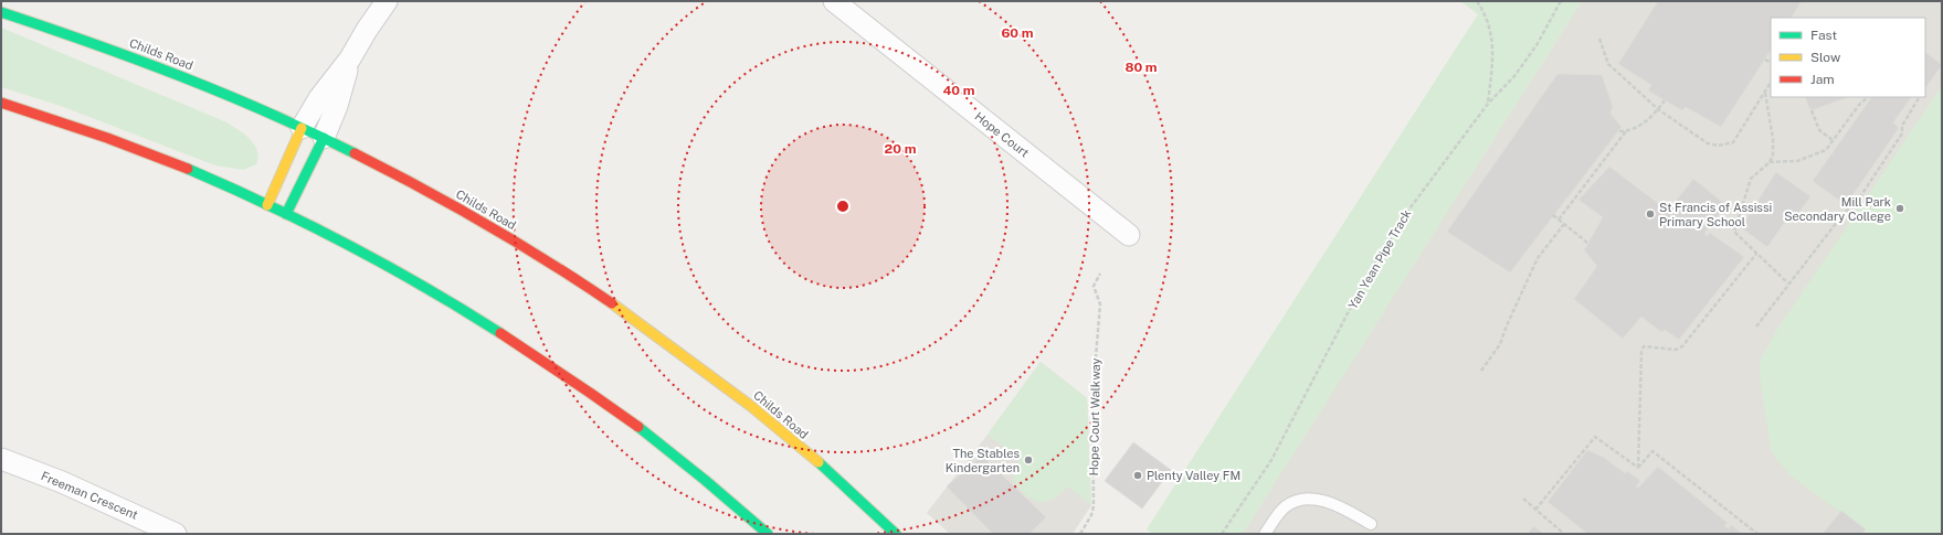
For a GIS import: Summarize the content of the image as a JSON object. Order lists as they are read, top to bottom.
{
  "streets": {
    "main road": ["Childs Road"],
    "street": ["Hope Court", "Freeman Crescent"],
    "path": ["Yan Yean Pipe Track", "Hope Court Walkway"]
  },
  "places": [
    "Mill Park Secondary College",
    "St Francis of Assissi Primary School",
    "The Stables Kindergarten",
    "Plenty Valley FM"
  ],
  "legend": ["Fast", "Slow", "Jam"],
  "rings": [
    "60 m",
    "80 m",
    "40 m",
    "20 m"
  ]
}
